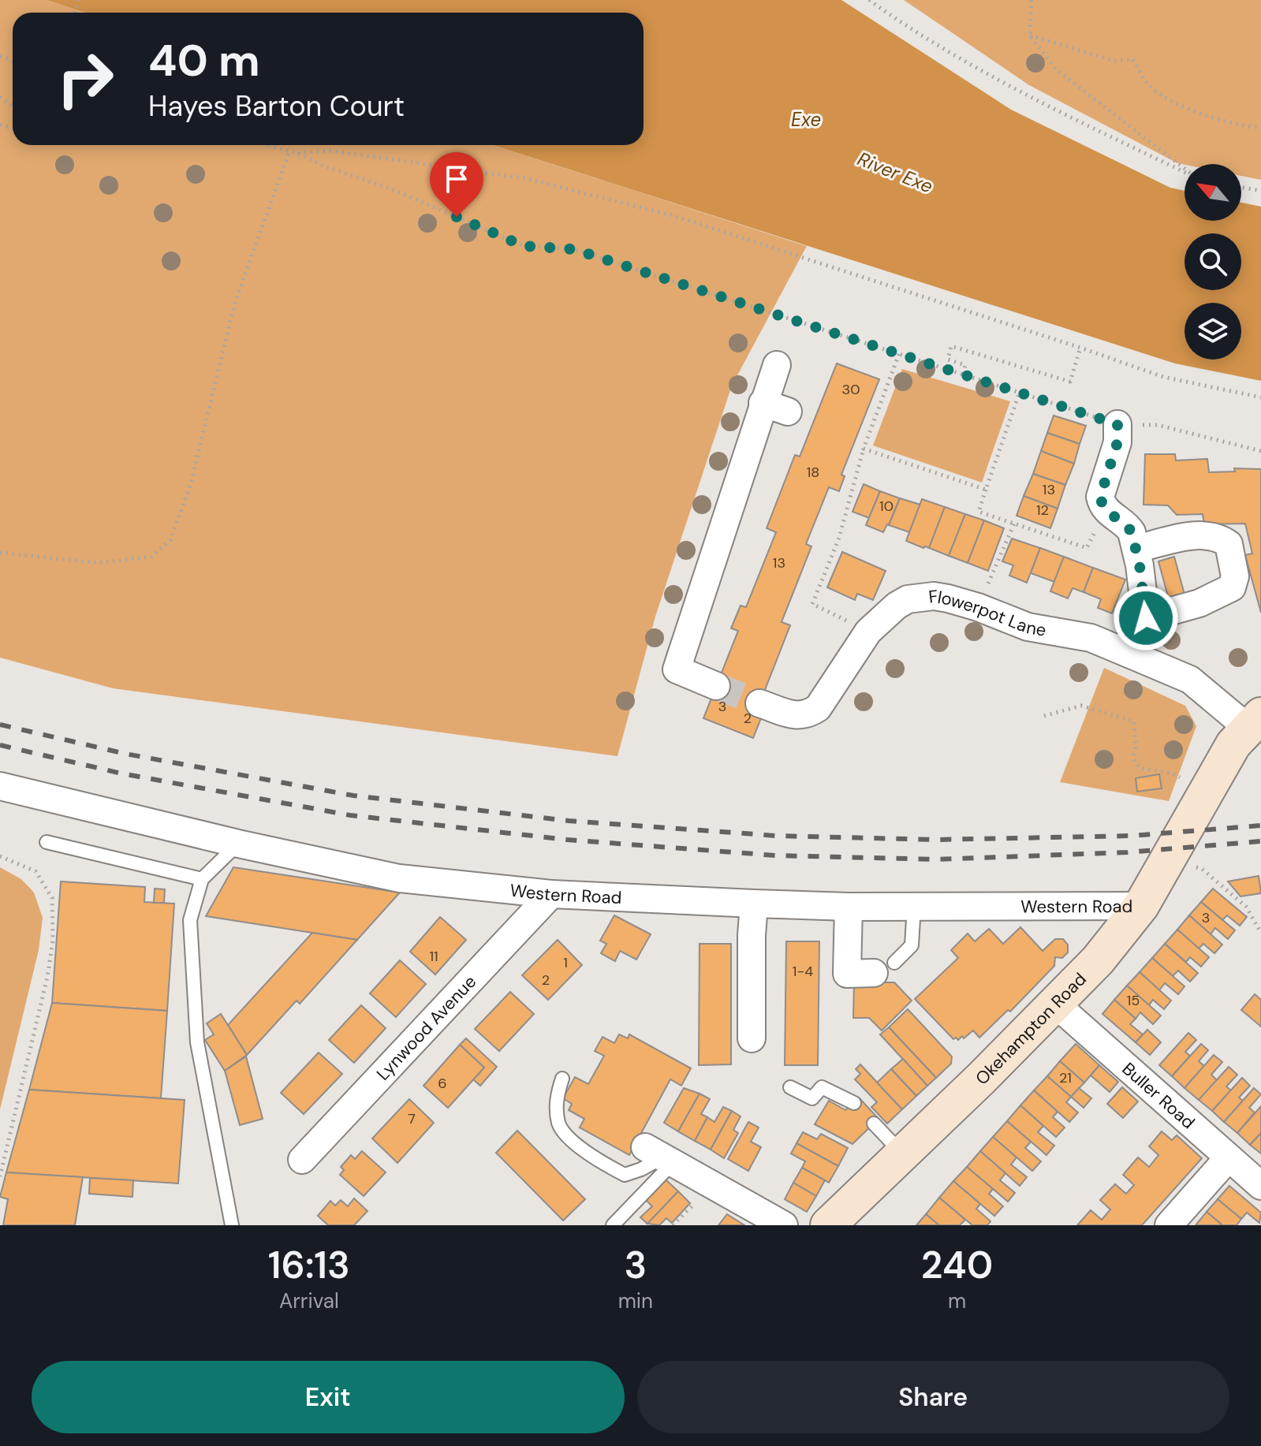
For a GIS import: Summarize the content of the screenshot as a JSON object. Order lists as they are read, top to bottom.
{
  "streets": {
    "street": [
      "Flowerpot Lane",
      "Western Road",
      "Lynwood Avenue",
      "Okehampton Road",
      "Buller Road"
    ]
  },
  "crossings": [
    ["Flowerpot Lane", "Okehampton Road"],
    ["Western Road", "Lynwood Avenue"],
    ["Western Road", "Okehampton Road"],
    ["Okehampton Road", "Buller Road"]
  ],
  "water": ["Exe", "River Exe"],
  "house_numbers": [
    "30",
    "18",
    "13",
    "10",
    "12",
    "13",
    "3",
    "2",
    "3",
    "11",
    "1",
    "1-4",
    "2",
    "15",
    "21",
    "6",
    "7"
  ],
  "north": "top left",
  "page": {
    "turn": ["40 m", "Hayes Barton Court"],
    "eta": [
      "16:13",
      "Arrival",
      "3",
      "min",
      "240",
      "m"
    ],
    "buttons": ["Exit", "Share"]
  }
}
